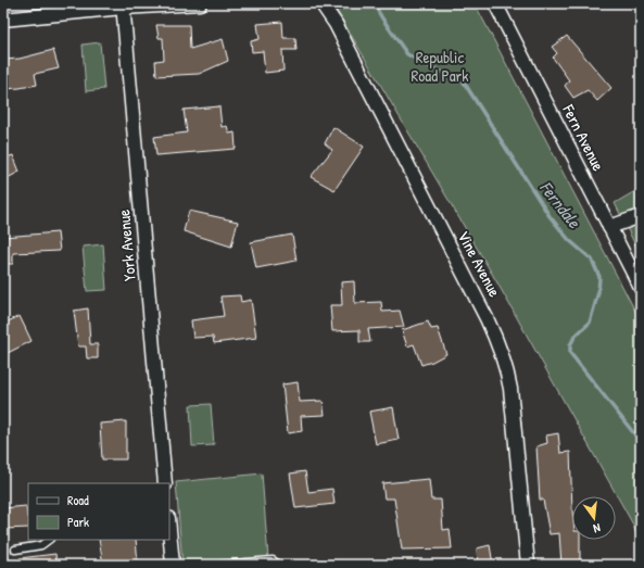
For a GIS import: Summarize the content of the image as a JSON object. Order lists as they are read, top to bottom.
{
  "streets": {
    "street": ["Fern Avenue", "York Avenue", "Vine Avenue"]
  },
  "water": ["Ferndale"],
  "parks": ["Republic Road Park"],
  "legend": ["Road", "Park"],
  "north": "bottom"
}
